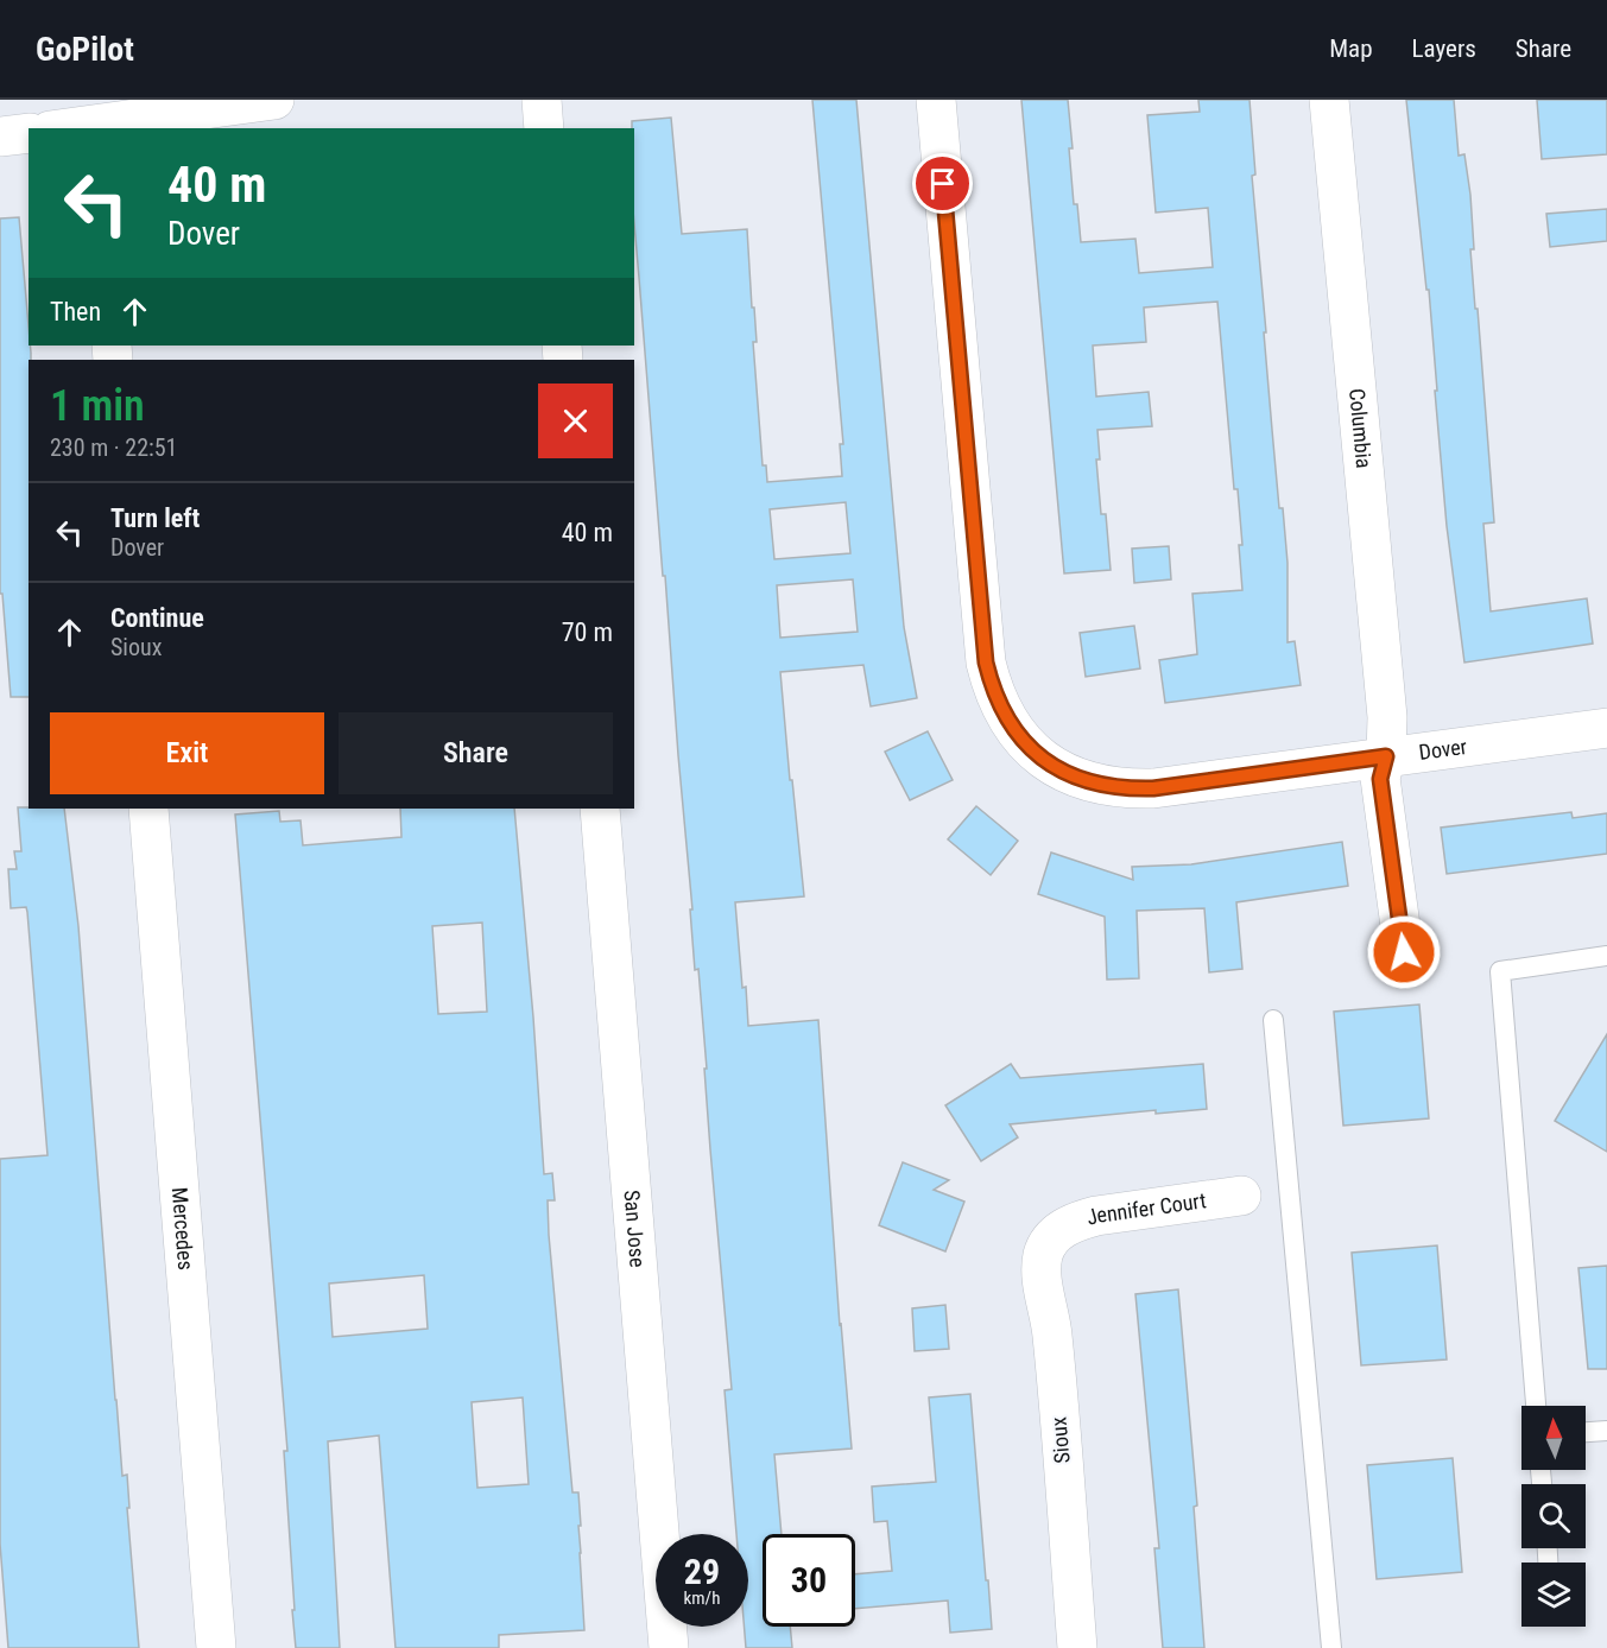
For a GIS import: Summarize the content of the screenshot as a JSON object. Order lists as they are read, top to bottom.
{
  "streets": {
    "street": [
      "Columbia",
      "Dover",
      "Jennifer Court",
      "Mercedes",
      "San Jose",
      "Sioux"
    ]
  },
  "crossings": [
    ["Columbia", "Dover"],
    ["Jennifer Court", "Sioux"]
  ],
  "north": "top",
  "page": {
    "header": "GoPilot",
    "nav": ["Map", "Layers", "Share"],
    "turn": ["40 m", "Dover"],
    "then": "Then",
    "heading": ["1 min", "230 m · 22:51"],
    "list": [
      {
        "name": "Turn left",
        "note": "Dover",
        "value": "40 m"
      },
      {
        "name": "Continue",
        "note": "Sioux",
        "value": "70 m"
      }
    ],
    "buttons": ["Exit", "Share"],
    "speed": "29 km/h",
    "limit": "30"
  }
}
